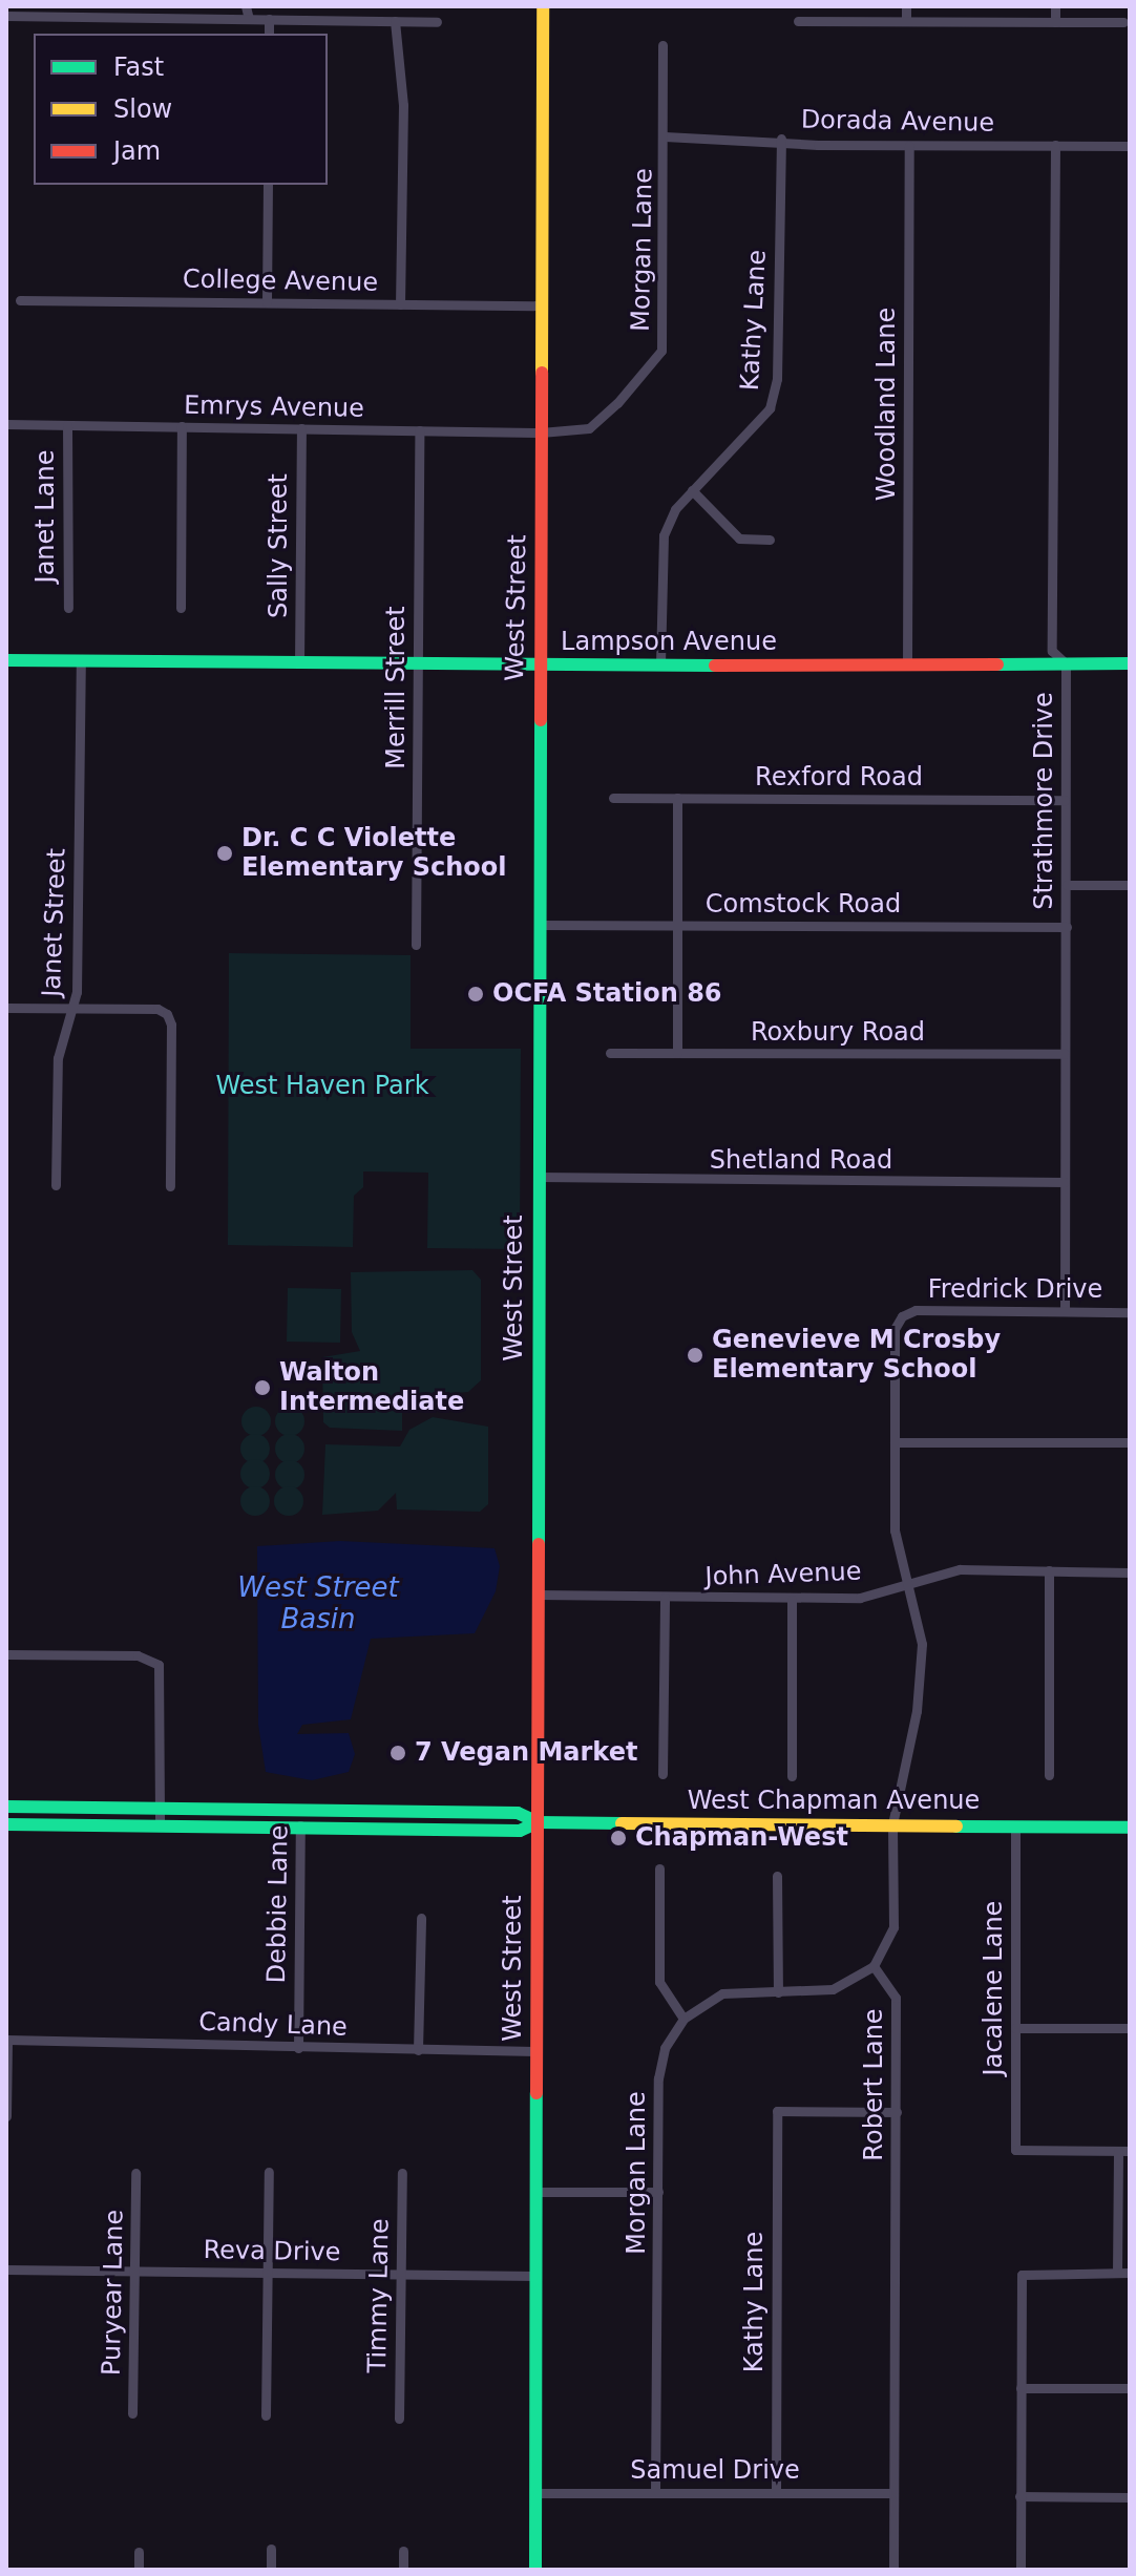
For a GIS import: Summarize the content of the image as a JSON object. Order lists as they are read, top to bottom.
{
  "streets": {
    "main road": ["West Street", "Lampson Avenue", "West Chapman Avenue"],
    "street": [
      "Dorada Avenue",
      "Morgan Lane",
      "College Avenue",
      "Kathy Lane",
      "Woodland Lane",
      "Emrys Avenue",
      "Janet Lane",
      "Sally Street",
      "Merrill Street",
      "Rexford Road",
      "Strathmore Drive",
      "Comstock Road",
      "Janet Street",
      "Roxbury Road",
      "Shetland Road",
      "Fredrick Drive",
      "John Avenue",
      "Debbie Lane",
      "Jacalene Lane",
      "Candy Lane",
      "Robert Lane",
      "Reva Drive",
      "Puryear Lane",
      "Timmy Lane",
      "Samuel Drive"
    ]
  },
  "crossings": [
    ["Dorada Avenue", "Morgan Lane"],
    ["Dorada Avenue", "Kathy Lane"],
    ["Dorada Avenue", "Woodland Lane"],
    ["Dorada Avenue", "Strathmore Drive"],
    ["Morgan Lane", "Emrys Avenue"],
    ["Morgan Lane", "West Street"],
    ["Morgan Lane", "Samuel Drive"],
    ["College Avenue", "West Street"],
    ["Kathy Lane", "Lampson Avenue"],
    ["Kathy Lane", "Robert Lane"],
    ["Kathy Lane", "Samuel Drive"],
    ["Woodland Lane", "Lampson Avenue"],
    ["Emrys Avenue", "Janet Lane"],
    ["Emrys Avenue", "Sally Street"],
    ["Emrys Avenue", "West Street"],
    ["Emrys Avenue", "Merrill Street"],
    ["Sally Street", "Lampson Avenue"],
    ["West Street", "Lampson Avenue"],
    ["West Street", "Comstock Road"],
    ["West Street", "Shetland Road"],
    ["West Street", "John Avenue"],
    ["West Street", "West Chapman Avenue"],
    ["West Street", "Candy Lane"],
    ["West Street", "Reva Drive"],
    ["West Street", "Samuel Drive"],
    ["Lampson Avenue", "Merrill Street"],
    ["Lampson Avenue", "Strathmore Drive"],
    ["Lampson Avenue", "Janet Street"],
    ["Rexford Road", "Strathmore Drive"],
    ["Strathmore Drive", "Comstock Road"],
    ["Strathmore Drive", "Roxbury Road"],
    ["Strathmore Drive", "Shetland Road"],
    ["Strathmore Drive", "Fredrick Drive"],
    ["West Chapman Avenue", "Debbie Lane"],
    ["West Chapman Avenue", "Jacalene Lane"],
    ["Debbie Lane", "Candy Lane"],
    ["Robert Lane", "Samuel Drive"],
    ["Reva Drive", "Puryear Lane"],
    ["Reva Drive", "Timmy Lane"]
  ],
  "water": ["West Street Basin"],
  "parks": ["West Haven Park"],
  "places": [
    "Dr. C C Violette Elementary School",
    "OCFA Station 86",
    "Genevieve M Crosby Elementary School",
    "Walton Intermediate",
    "7 Vegan Market",
    "Chapman-West"
  ],
  "legend": ["Fast", "Slow", "Jam"]
}
